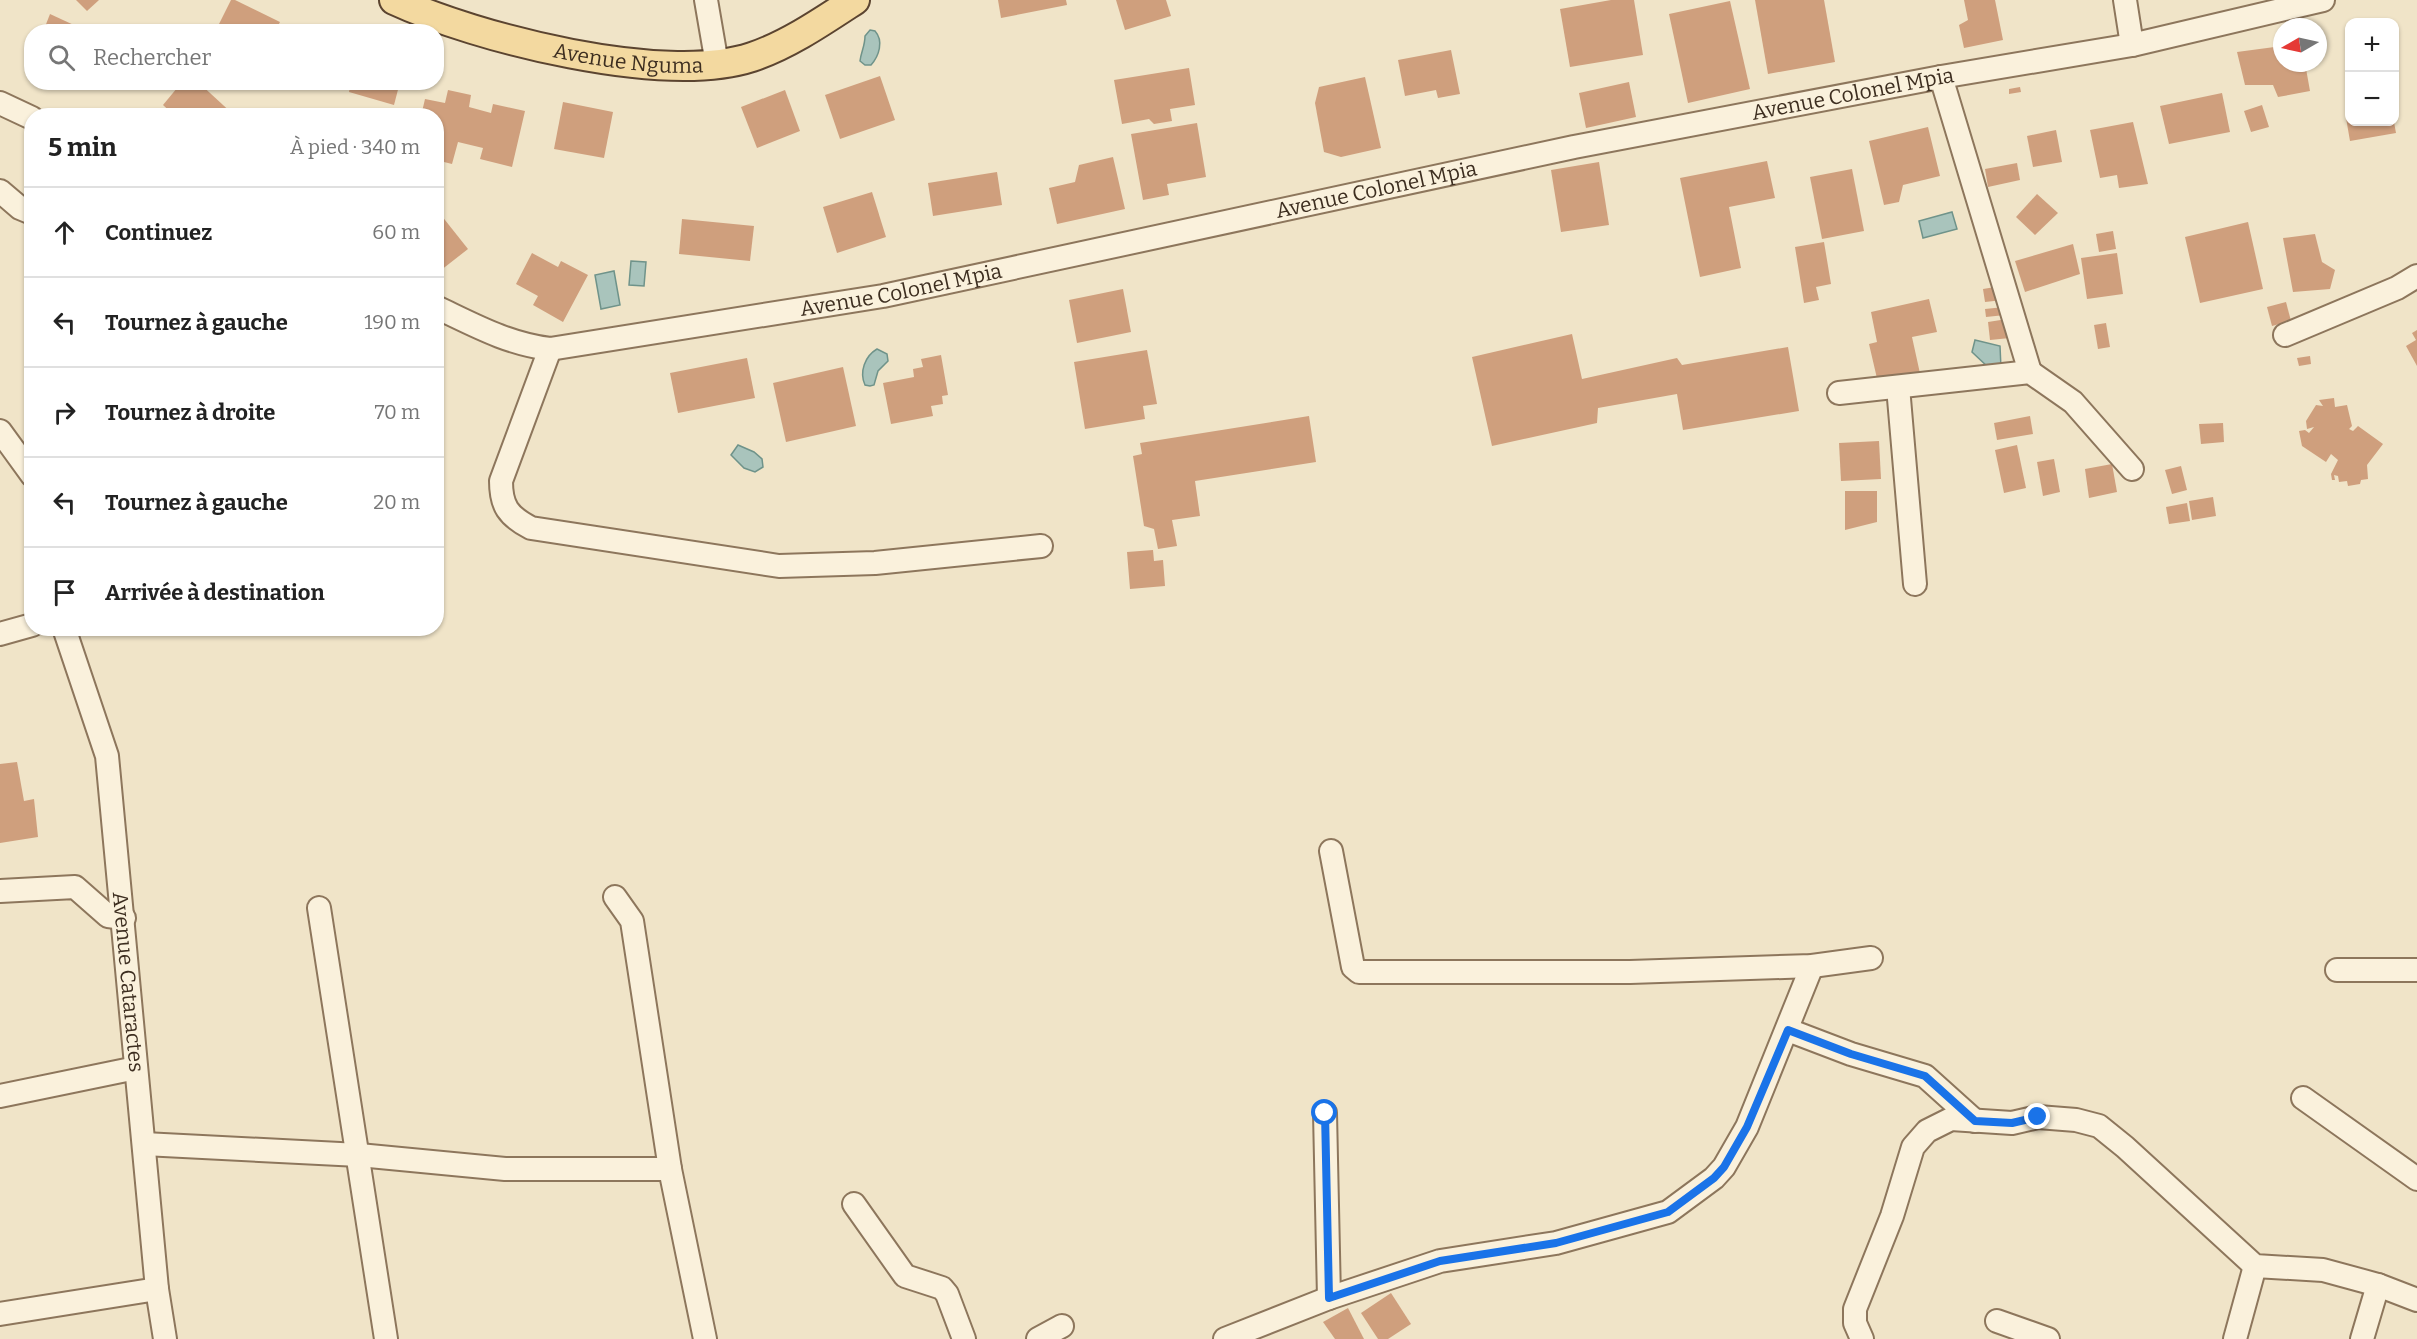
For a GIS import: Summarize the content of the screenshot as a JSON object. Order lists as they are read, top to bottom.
{
  "streets": {
    "main road": ["Avenue Nguma"],
    "street": ["Avenue Colonel Mpia", "Avenue Cataractes"]
  },
  "north": "left",
  "page": {
    "map_buttons": ["+", "−"],
    "search": "Rechercher",
    "heading": ["5 min", "À pied · 340 m"],
    "list": [
      ["Continuez", "60 m"],
      ["Tournez à gauche", "190 m"],
      ["Tournez à droite", "70 m"],
      ["Tournez à gauche", "20 m"],
      "Arrivée à destination"
    ]
  }
}
